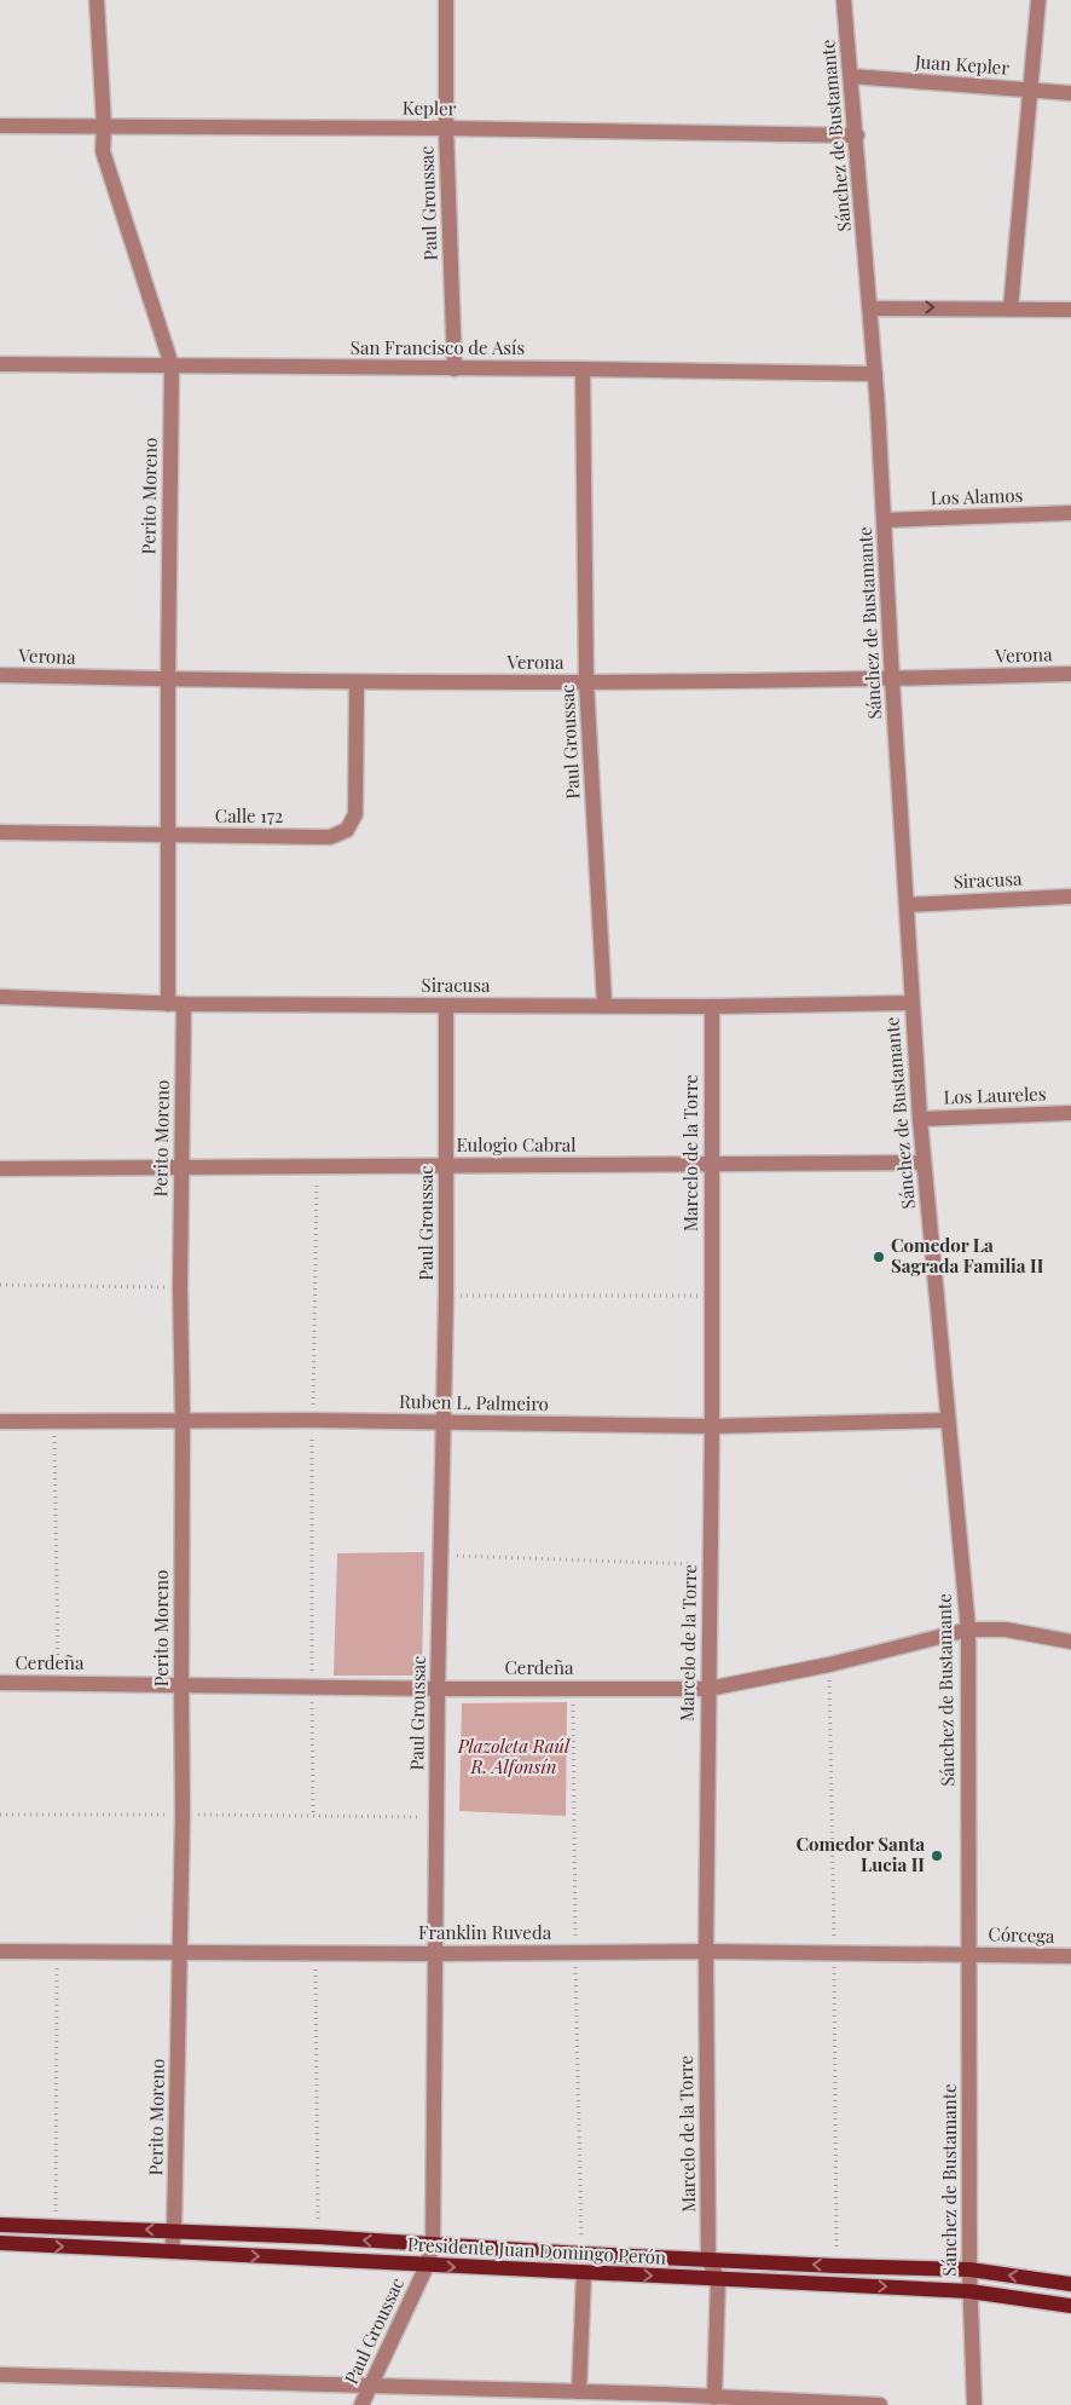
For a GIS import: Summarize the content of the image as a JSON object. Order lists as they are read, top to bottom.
{
  "streets": {
    "main road": ["Presidente Juan Domingo Perón"],
    "street": [
      "Juan Kepler",
      "Kepler",
      "Sánchez de Bustamante",
      "Paul Groussac",
      "San Francisco de Asís",
      "Perito Moreno",
      "Los Alamos",
      "Verona",
      "Calle 172",
      "Siracusa",
      "Los Laureles",
      "Eulogio Cabral",
      "Marcelo de la Torre",
      "Ruben L. Palmeiro",
      "Cerdeña",
      "Franklin Ruveda",
      "Córcega"
    ]
  },
  "crossings": [
    ["Juan Kepler", "Sánchez de Bustamante"],
    ["Kepler", "Sánchez de Bustamante"],
    ["Kepler", "Paul Groussac"],
    ["Kepler", "Perito Moreno"],
    ["Sánchez de Bustamante", "San Francisco de Asís"],
    ["Sánchez de Bustamante", "Los Alamos"],
    ["Sánchez de Bustamante", "Verona"],
    ["Sánchez de Bustamante", "Siracusa"],
    ["Sánchez de Bustamante", "Los Laureles"],
    ["Sánchez de Bustamante", "Eulogio Cabral"],
    ["Sánchez de Bustamante", "Ruben L. Palmeiro"],
    ["Sánchez de Bustamante", "Cerdeña"],
    ["Sánchez de Bustamante", "Franklin Ruveda"],
    ["Sánchez de Bustamante", "Córcega"],
    ["Sánchez de Bustamante", "Presidente Juan Domingo Perón"],
    ["Paul Groussac", "San Francisco de Asís"],
    ["Paul Groussac", "Verona"],
    ["Paul Groussac", "Siracusa"],
    ["Paul Groussac", "Eulogio Cabral"],
    ["Paul Groussac", "Ruben L. Palmeiro"],
    ["Paul Groussac", "Cerdeña"],
    ["Paul Groussac", "Franklin Ruveda"],
    ["Paul Groussac", "Presidente Juan Domingo Perón"],
    ["San Francisco de Asís", "Perito Moreno"],
    ["Perito Moreno", "Verona"],
    ["Perito Moreno", "Calle 172"],
    ["Perito Moreno", "Siracusa"],
    ["Perito Moreno", "Eulogio Cabral"],
    ["Perito Moreno", "Ruben L. Palmeiro"],
    ["Perito Moreno", "Cerdeña"],
    ["Perito Moreno", "Franklin Ruveda"],
    ["Perito Moreno", "Presidente Juan Domingo Perón"],
    ["Verona", "Calle 172"],
    ["Siracusa", "Marcelo de la Torre"],
    ["Eulogio Cabral", "Marcelo de la Torre"],
    ["Marcelo de la Torre", "Ruben L. Palmeiro"],
    ["Marcelo de la Torre", "Cerdeña"],
    ["Marcelo de la Torre", "Franklin Ruveda"],
    ["Marcelo de la Torre", "Presidente Juan Domingo Perón"],
    ["Franklin Ruveda", "Córcega"]
  ],
  "parks": ["Plazoleta Raúl R. Alfonsín"],
  "places": ["Comedor La Sagrada Familia II", "Comedor Santa Lucia II"]
}
